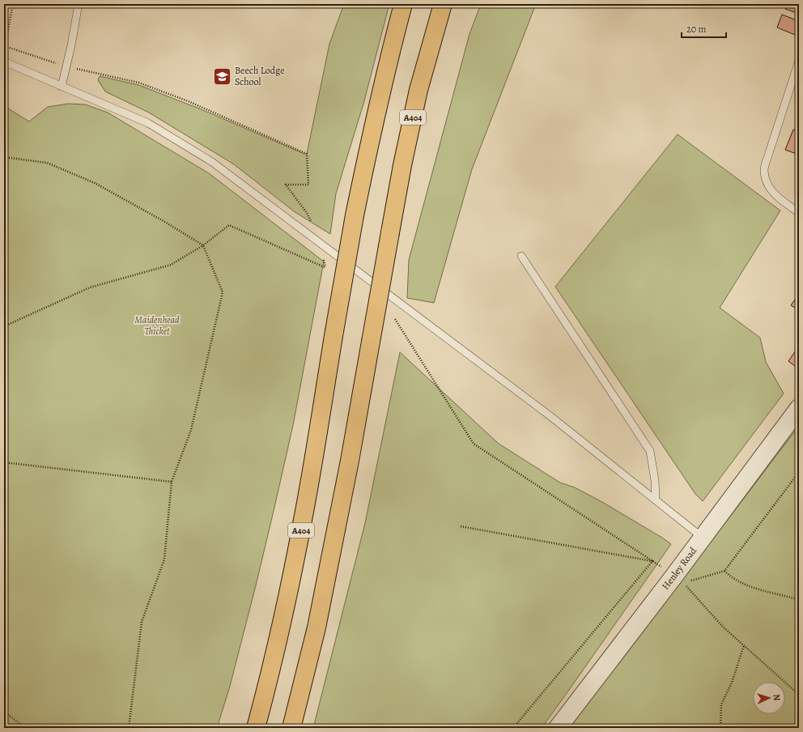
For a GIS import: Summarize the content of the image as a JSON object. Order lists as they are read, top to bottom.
{
  "streets": {
    "highway": ["A404"],
    "street": ["Henley Road"]
  },
  "parks": ["Maidenhead Thicket"],
  "places": {
    "school or university": ["Beech Lodge School"]
  },
  "scale_bar": "20 m",
  "north": "right"
}
